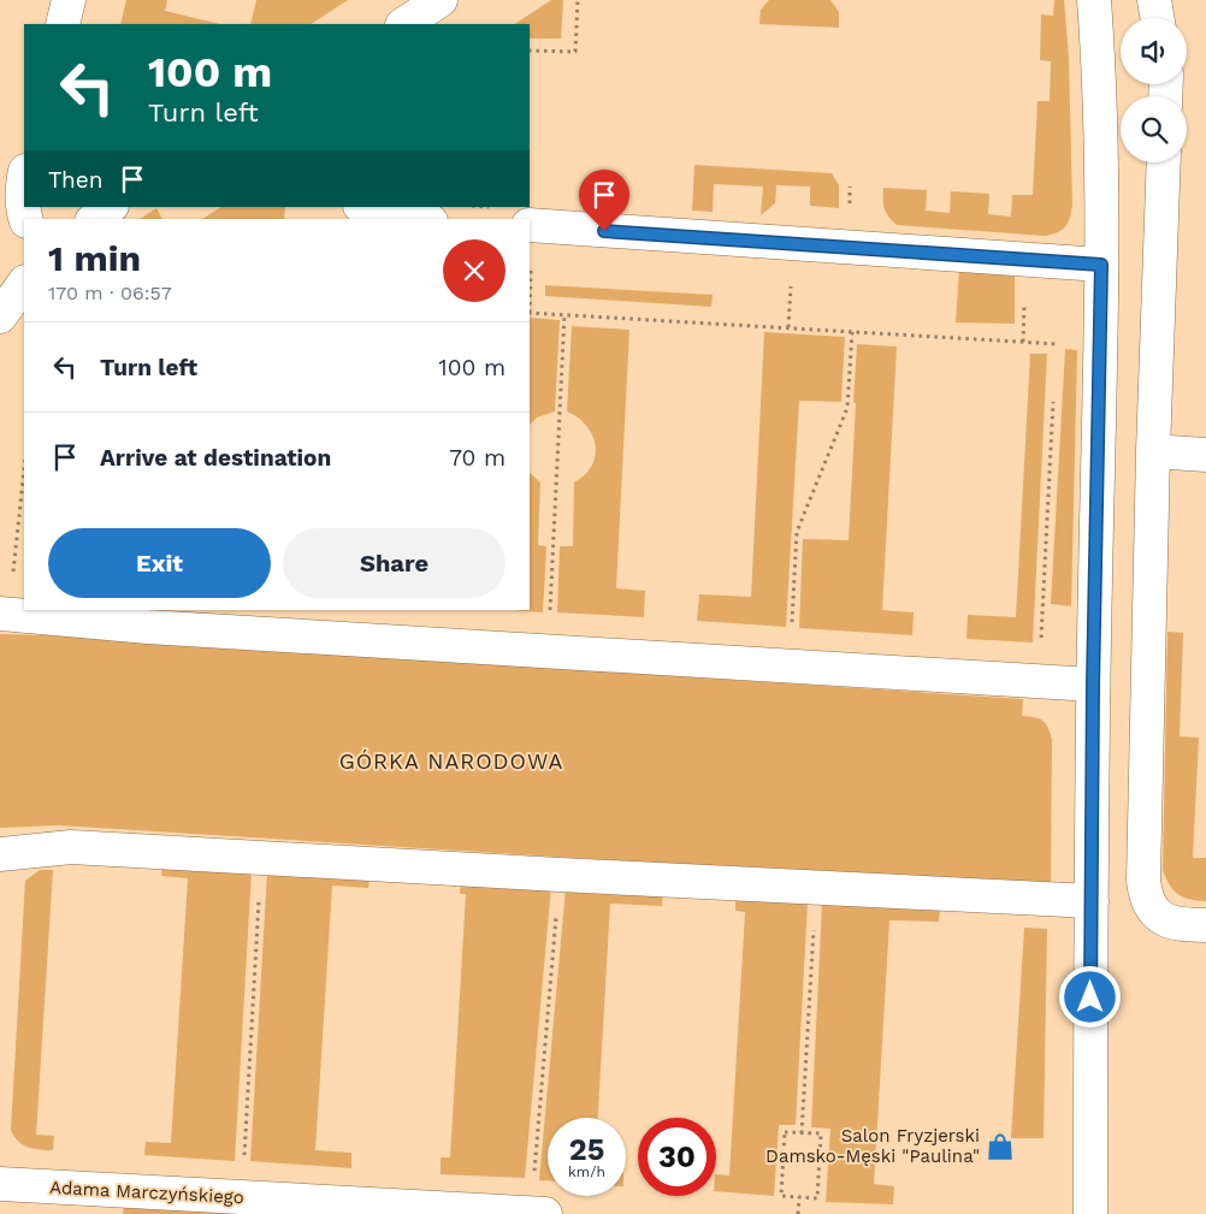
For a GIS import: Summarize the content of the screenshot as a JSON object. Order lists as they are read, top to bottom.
{
  "streets": {
    "street": ["Adama Marczyńskiego"]
  },
  "districts": ["GÓRKA NARODOWA"],
  "places": {
    "shop": ["Salon Fryzjerski Damsko-Męski \"Paulina\""]
  },
  "page": {
    "turn": ["100 m", "Turn left"],
    "then": "Then",
    "heading": ["1 min", "170 m · 06:57"],
    "list": [
      {
        "name": "Turn left",
        "value": "100 m"
      },
      {
        "name": "Arrive at destination",
        "value": "70 m"
      }
    ],
    "buttons": ["Exit", "Share"],
    "speed": "25 km/h",
    "limit": "30"
  }
}
